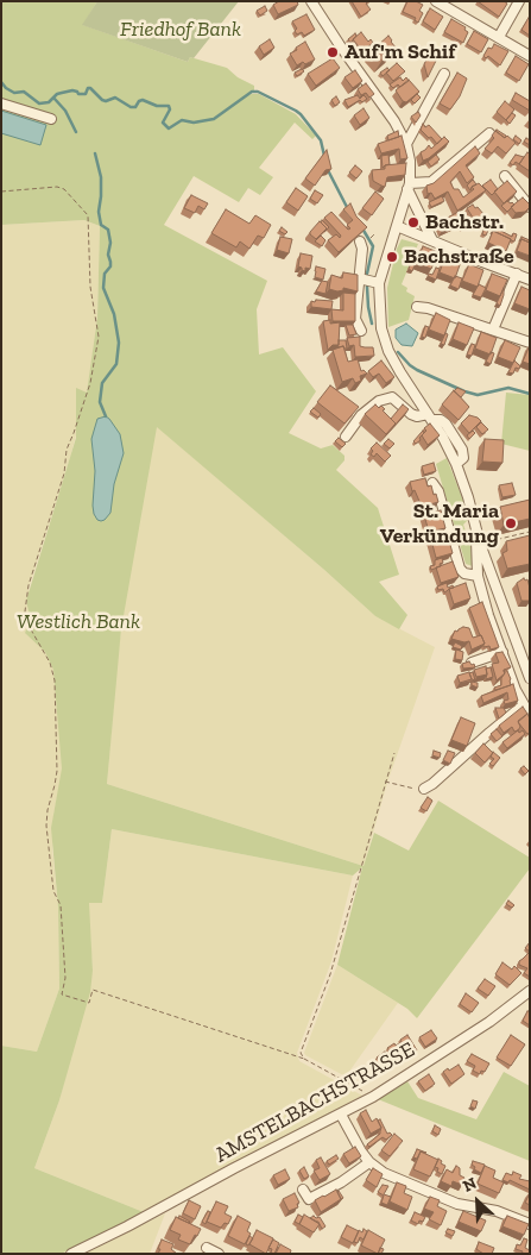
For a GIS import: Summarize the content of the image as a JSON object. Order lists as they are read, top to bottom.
{
  "streets": {
    "street": ["AMSTELBACHSTRASSE"]
  },
  "parks": ["Friedhof Bank", "Westlich Bank"],
  "places": [
    "Auf'm Schif",
    "Bachstr.",
    "Bachstraße",
    "St. Maria Verkündung"
  ],
  "north": "top left"
}
